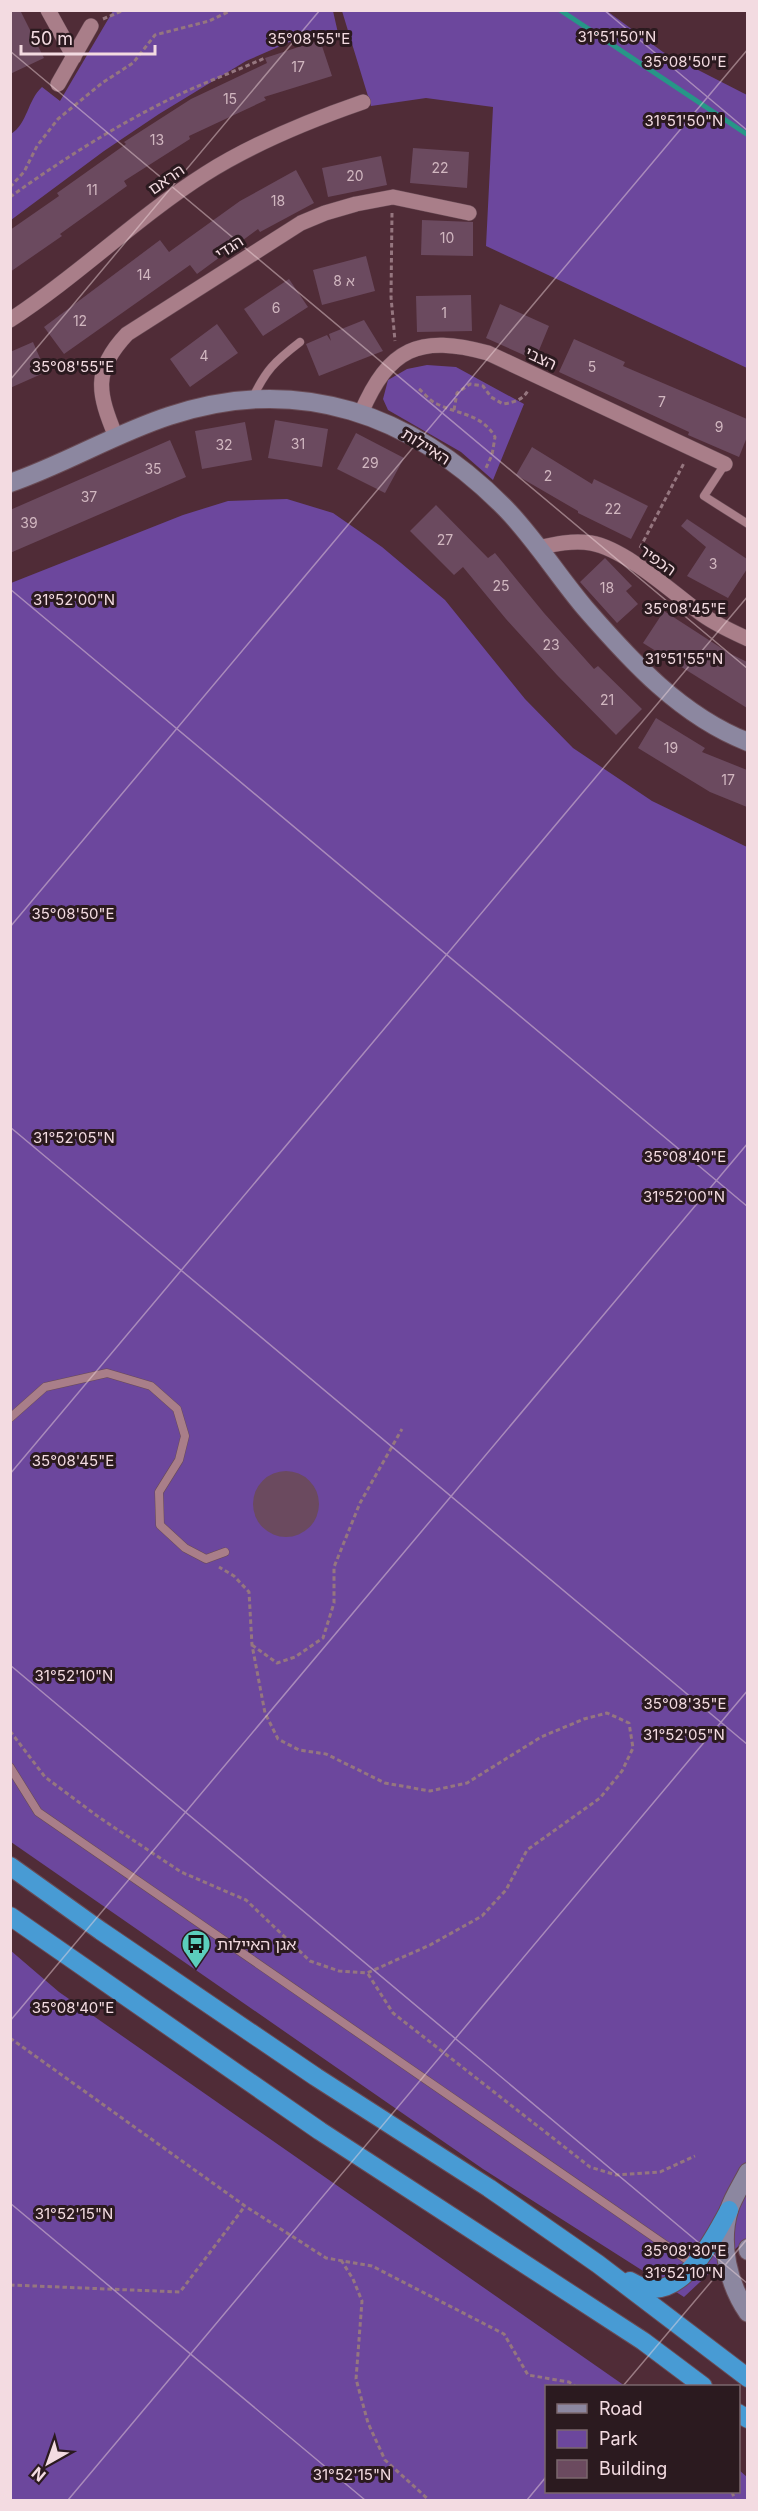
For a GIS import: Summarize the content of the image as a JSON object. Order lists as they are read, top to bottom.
{
  "streets": {
    "street": [
      "הראם",
      "הגדי",
      "הצבי",
      "האיילות",
      "הכפיר"
    ]
  },
  "crossings": [
    ["הגדי", "האיילות"],
    ["הצבי", "האיילות"],
    ["האיילות", "הכפיר"]
  ],
  "places": {
    "bus stop": ["אגן האיילות"]
  },
  "house_numbers": [
    "17",
    "15",
    "13",
    "22",
    "20",
    "11",
    "18",
    "10",
    "14",
    "8 א",
    "6",
    "1",
    "12",
    "4",
    "5",
    "7",
    "9",
    "31",
    "32",
    "29",
    "35",
    "2",
    "37",
    "22",
    "39",
    "27",
    "3",
    "25",
    "18",
    "23",
    "21",
    "19",
    "17"
  ],
  "legend": ["Road", "Park", "Building"],
  "scale_bar": "50 m",
  "north": "bottom left",
  "coordinates": [
    "31°51'50\"N",
    "35°08'55\"E",
    "35°08'50\"E",
    "31°52'00\"N",
    "35°08'45\"E",
    "31°51'55\"N",
    "31°52'05\"N",
    "35°08'40\"E",
    "31°52'10\"N",
    "35°08'35\"E",
    "31°52'15\"N",
    "35°08'30\"E"
  ]
}
